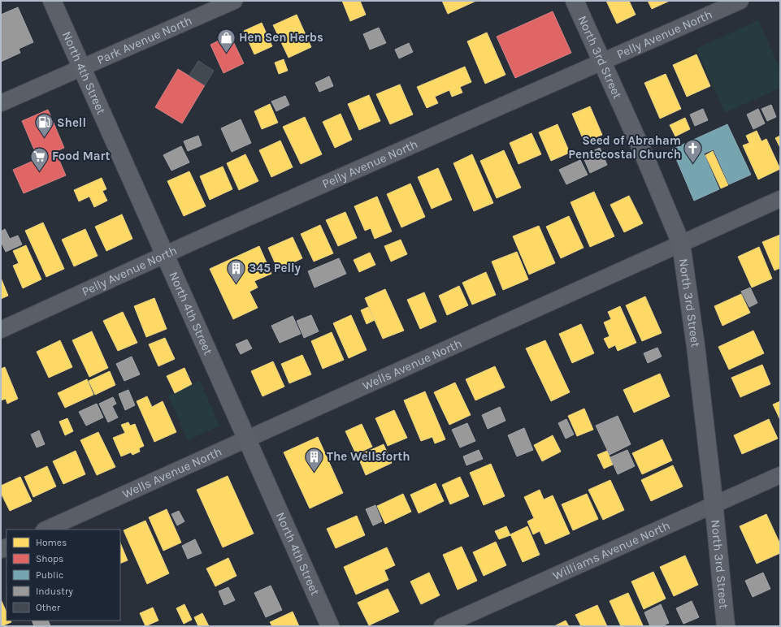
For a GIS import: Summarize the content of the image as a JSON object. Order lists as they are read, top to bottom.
{
  "streets": {
    "main road": ["North 3rd Street", "North 4th Street"],
    "street": [
      "Pelly Avenue North",
      "Park Avenue North",
      "Wells Avenue North",
      "Williams Avenue North"
    ]
  },
  "crossings": [
    ["Pelly Avenue North", "North 3rd Street"],
    ["Pelly Avenue North", "North 4th Street"],
    ["Park Avenue North", "North 4th Street"],
    ["North 3rd Street", "Wells Avenue North"],
    ["North 3rd Street", "Williams Avenue North"],
    ["North 4th Street", "Wells Avenue North"]
  ],
  "places": {
    "shop": ["Hen Sen Herbs"],
    "fuel station": ["Shell"],
    "church": ["Seed of Abraham Pentecostal Church"],
    "supermarket": ["Food Mart"],
    "building": ["345 Pelly", "The Wellsforth"]
  },
  "legend": [
    "Homes",
    "Shops",
    "Public",
    "Industry",
    "Other"
  ]
}
